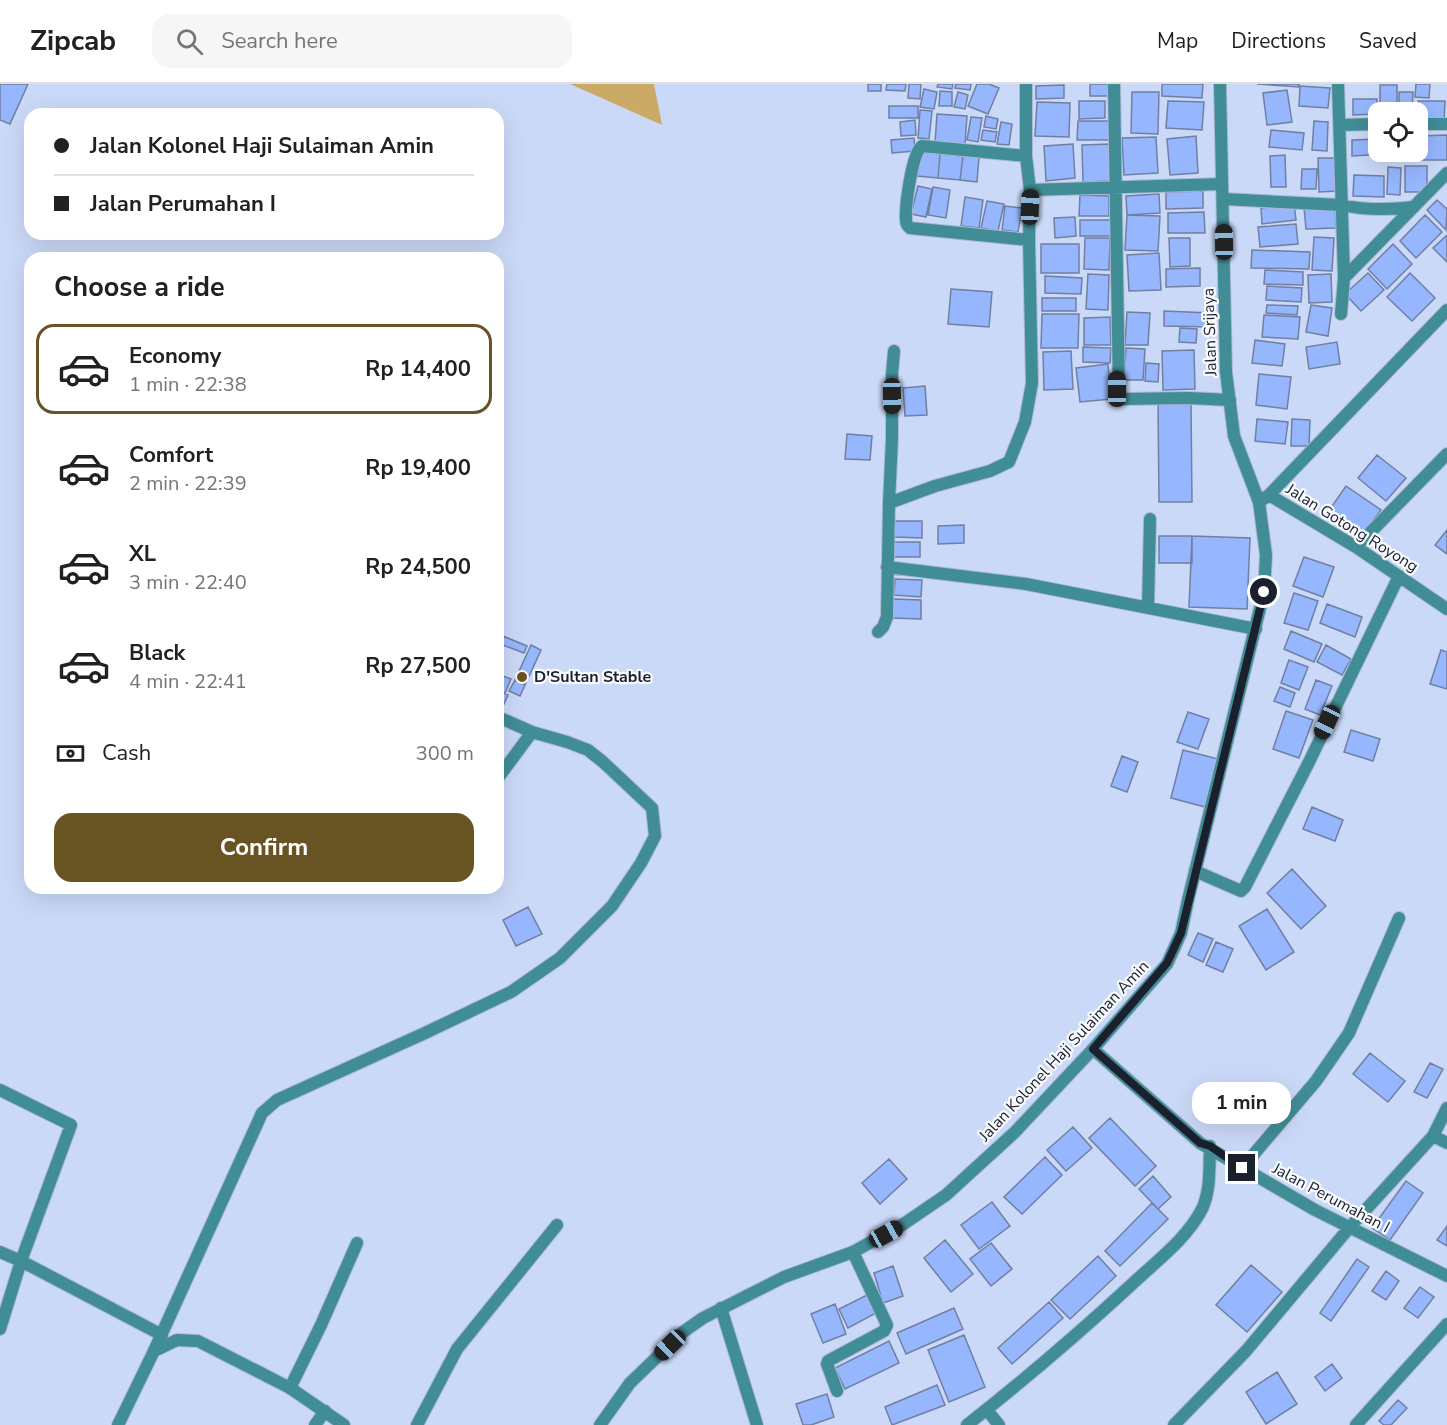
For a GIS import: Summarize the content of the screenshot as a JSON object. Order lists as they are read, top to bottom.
{
  "streets": {
    "street": [
      "Jalan Srijaya",
      "Jalan Gotong Royong",
      "Jalan Kolonel Haji Sulaiman Amin",
      "Jalan Perumahan I"
    ]
  },
  "crossings": [
    ["Jalan Srijaya", "Jalan Gotong Royong"],
    ["Jalan Srijaya", "Jalan Kolonel Haji Sulaiman Amin"],
    ["Jalan Gotong Royong", "Jalan Kolonel Haji Sulaiman Amin"],
    ["Jalan Kolonel Haji Sulaiman Amin", "Jalan Perumahan I"]
  ],
  "places": ["D'Sultan Stable"],
  "page": {
    "header": "Zipcab",
    "search": "Search here",
    "nav": ["Map", "Directions", "Saved"],
    "banner": ["Jalan Kolonel Haji Sulaiman Amin", "Jalan Perumahan I"],
    "heading": "Choose a ride",
    "list": [
      {
        "name": "Economy",
        "note": "1 min · 22:38",
        "value": "Rp 14,400"
      },
      {
        "name": "Comfort",
        "note": "2 min · 22:39",
        "value": "Rp 19,400"
      },
      {
        "name": "XL",
        "note": "3 min · 22:40",
        "value": "Rp 24,500"
      },
      {
        "name": "Black",
        "note": "4 min · 22:41",
        "value": "Rp 27,500"
      }
    ],
    "pay": ["Cash", "300 m"],
    "buttons": "Confirm",
    "bubble": "1 min"
  }
}
